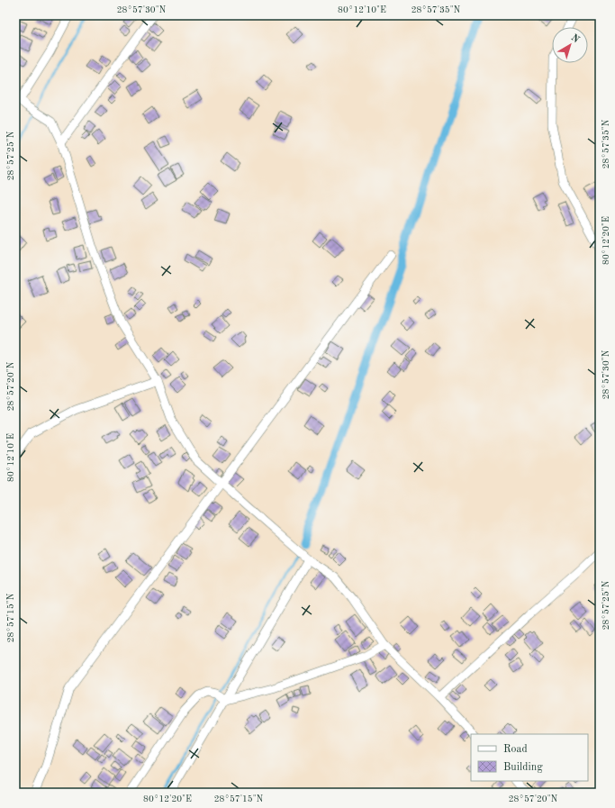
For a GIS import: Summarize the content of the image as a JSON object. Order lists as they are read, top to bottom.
{
  "legend": ["Road", "Building"],
  "north": "top right",
  "coordinates": [
    "28°57'30\"N",
    "80°12'10\"E",
    "28°57'35\"N",
    "28°57'25\"N",
    "80°12'20\"E",
    "28°57'20\"N",
    "28°57'15\"N"
  ]
}
